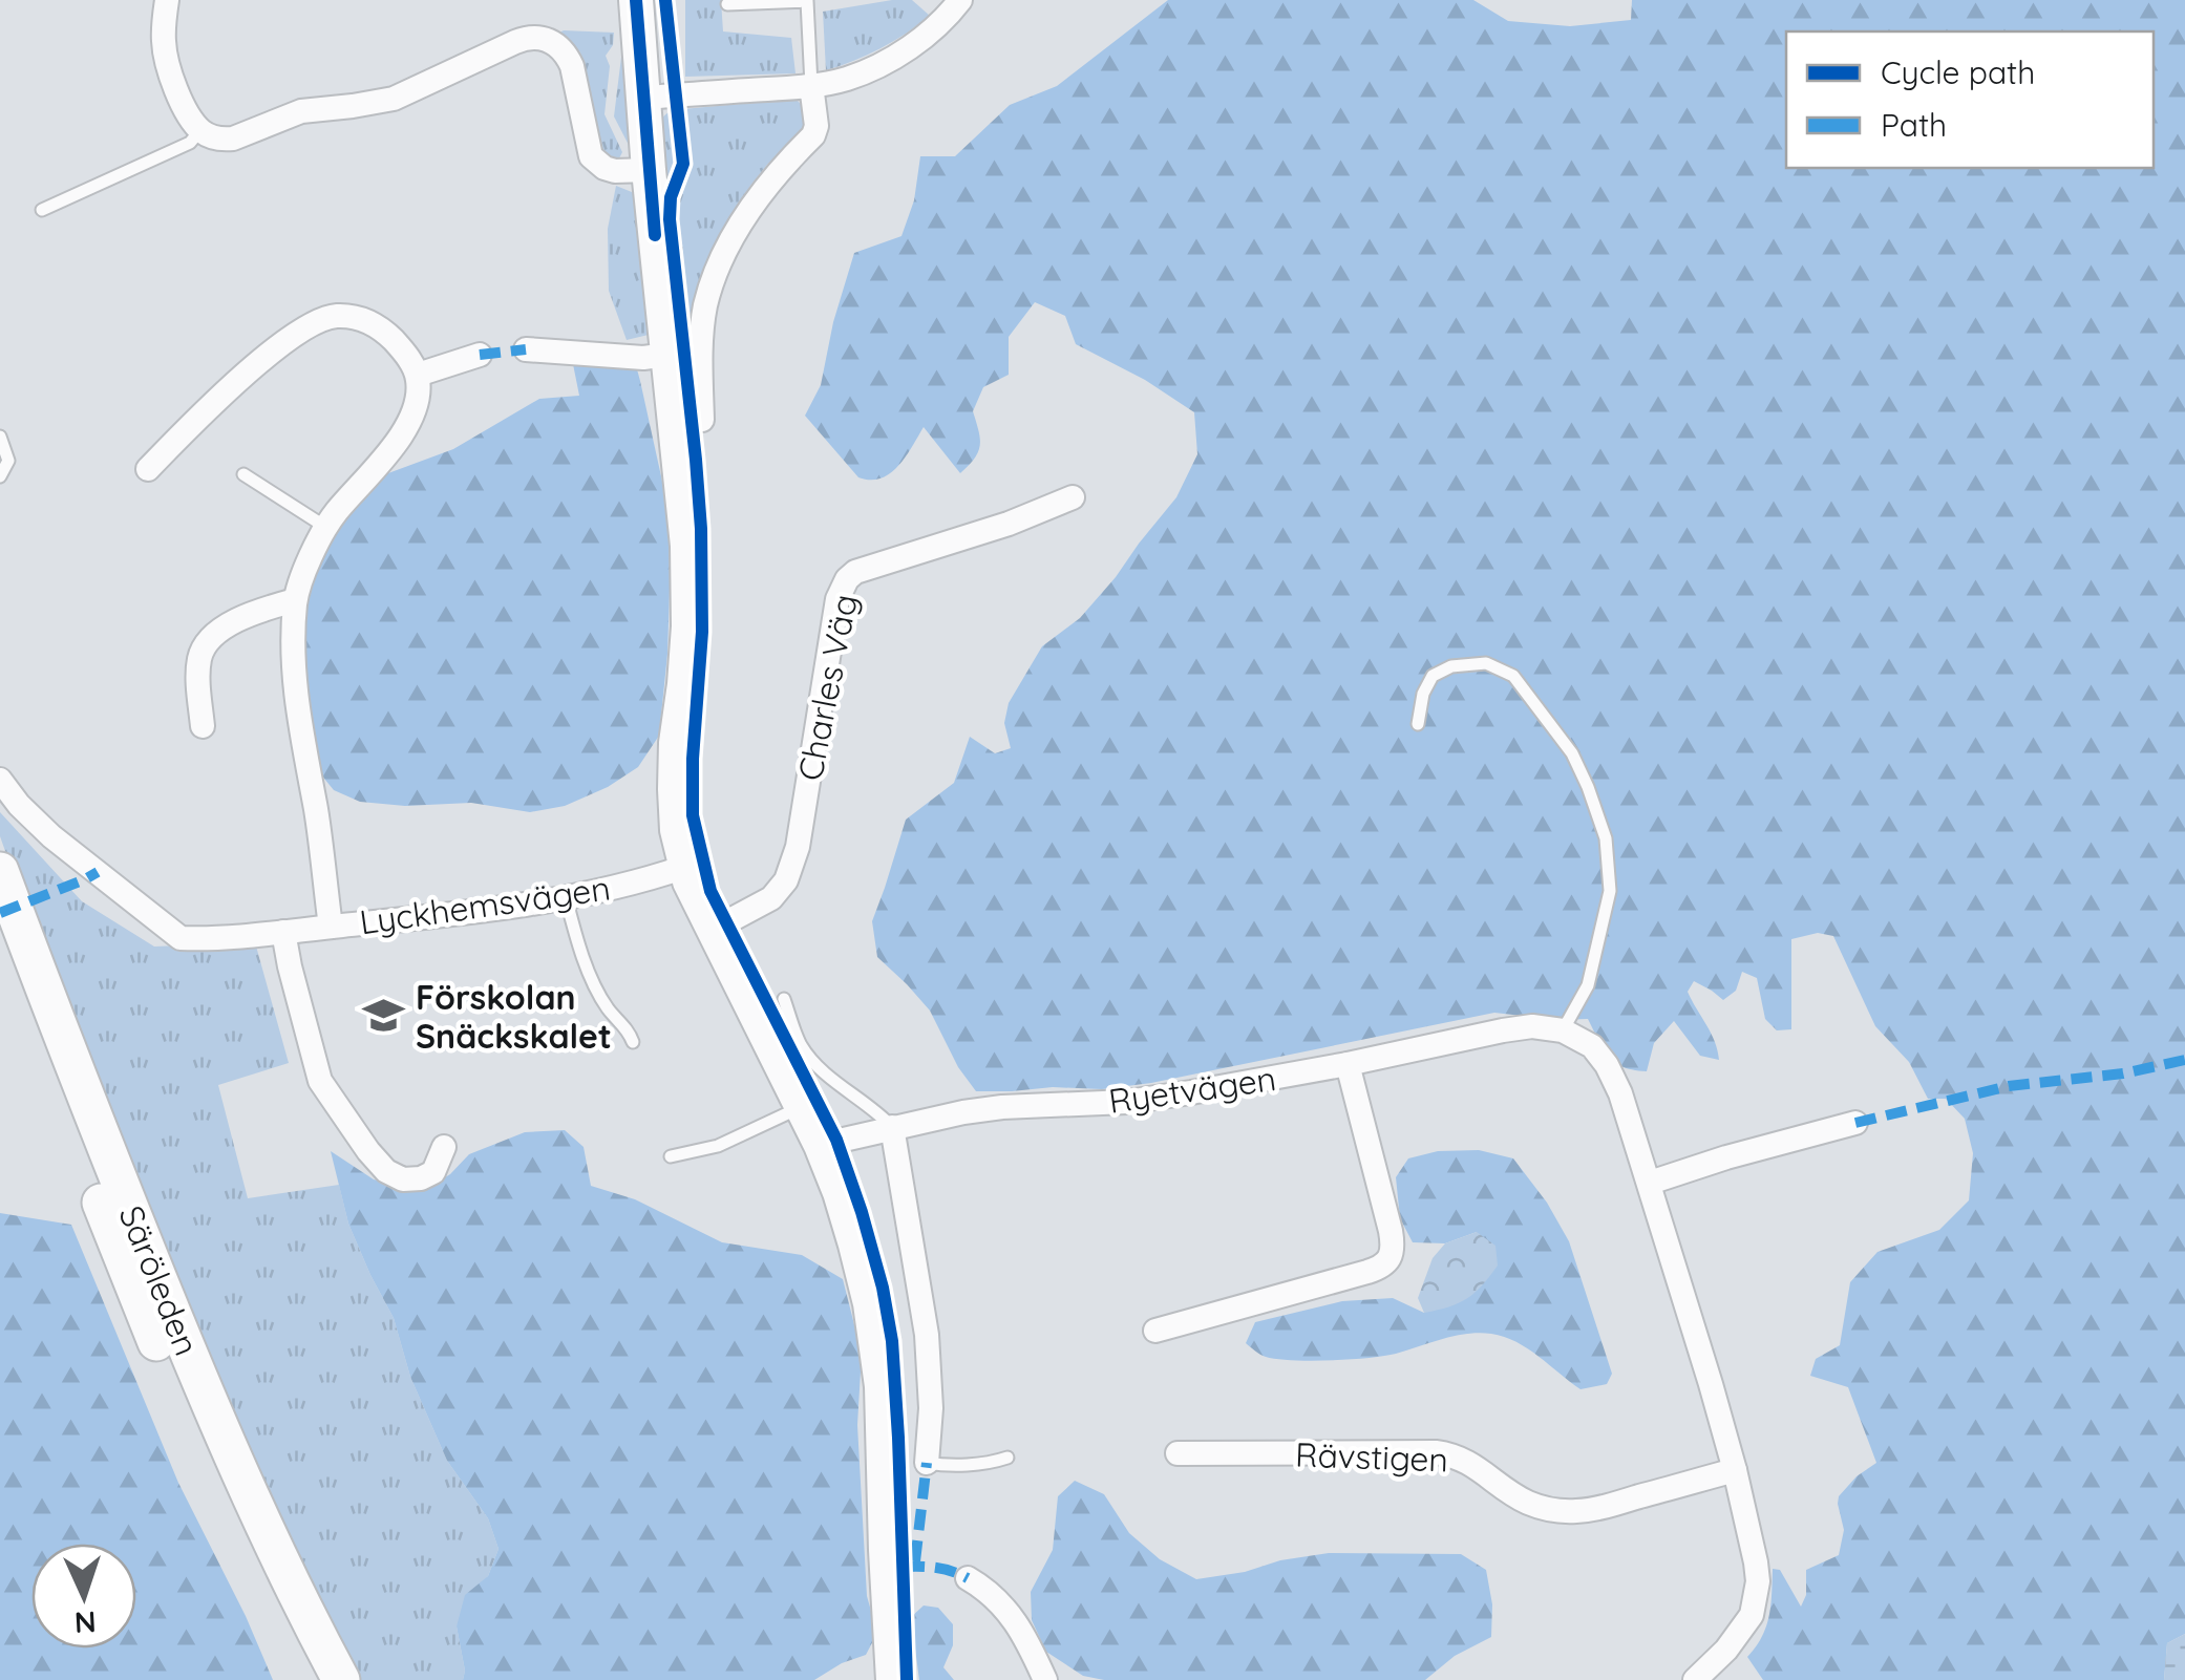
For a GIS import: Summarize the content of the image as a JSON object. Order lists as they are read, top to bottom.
{
  "streets": {
    "main road": ["Säröleden"],
    "street": [
      "Charles Väg",
      "Lyckhemsvägen",
      "Ryetvägen",
      "Rävstigen"
    ]
  },
  "places": {
    "school or university": ["Förskolan Snäckskalet"]
  },
  "legend": ["Cycle path", "Path"],
  "north": "bottom"
}
